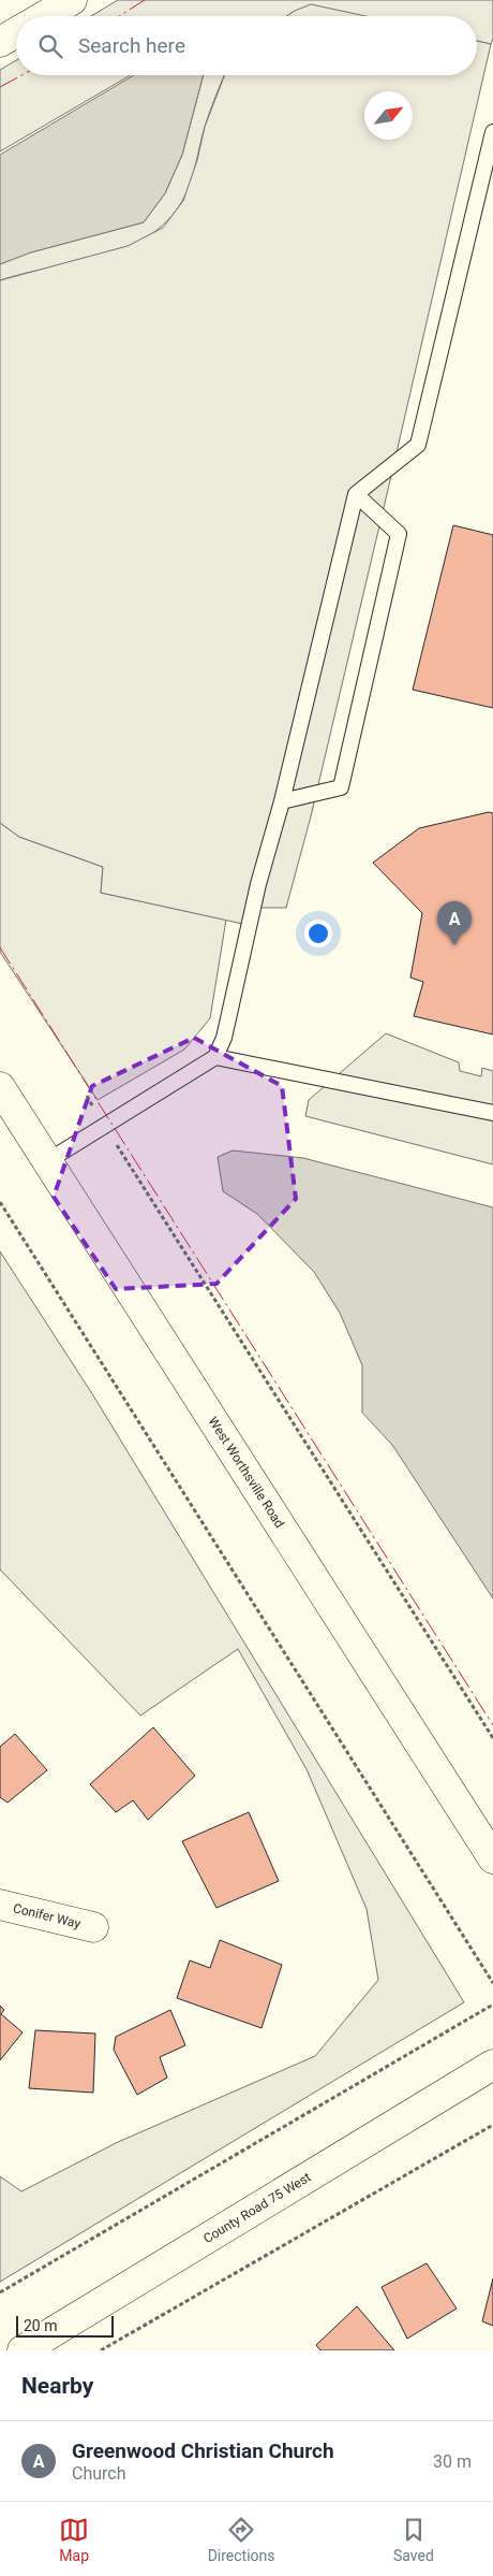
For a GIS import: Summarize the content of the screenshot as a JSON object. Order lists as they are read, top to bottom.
{
  "streets": {
    "main road": ["West Worthsville Road", "Conifer Way", "County Road 75 West"]
  },
  "scale_bar": "20 m",
  "north": "top right",
  "page": {
    "search": "Search here",
    "pins": "A",
    "scale": "20 m",
    "heading": "Nearby",
    "list": [
      {
        "mark": "A",
        "name": "Greenwood Christian Church",
        "note": "Church",
        "value": "30 m"
      }
    ],
    "nav": ["Map", "Directions", "Saved"]
  }
}
